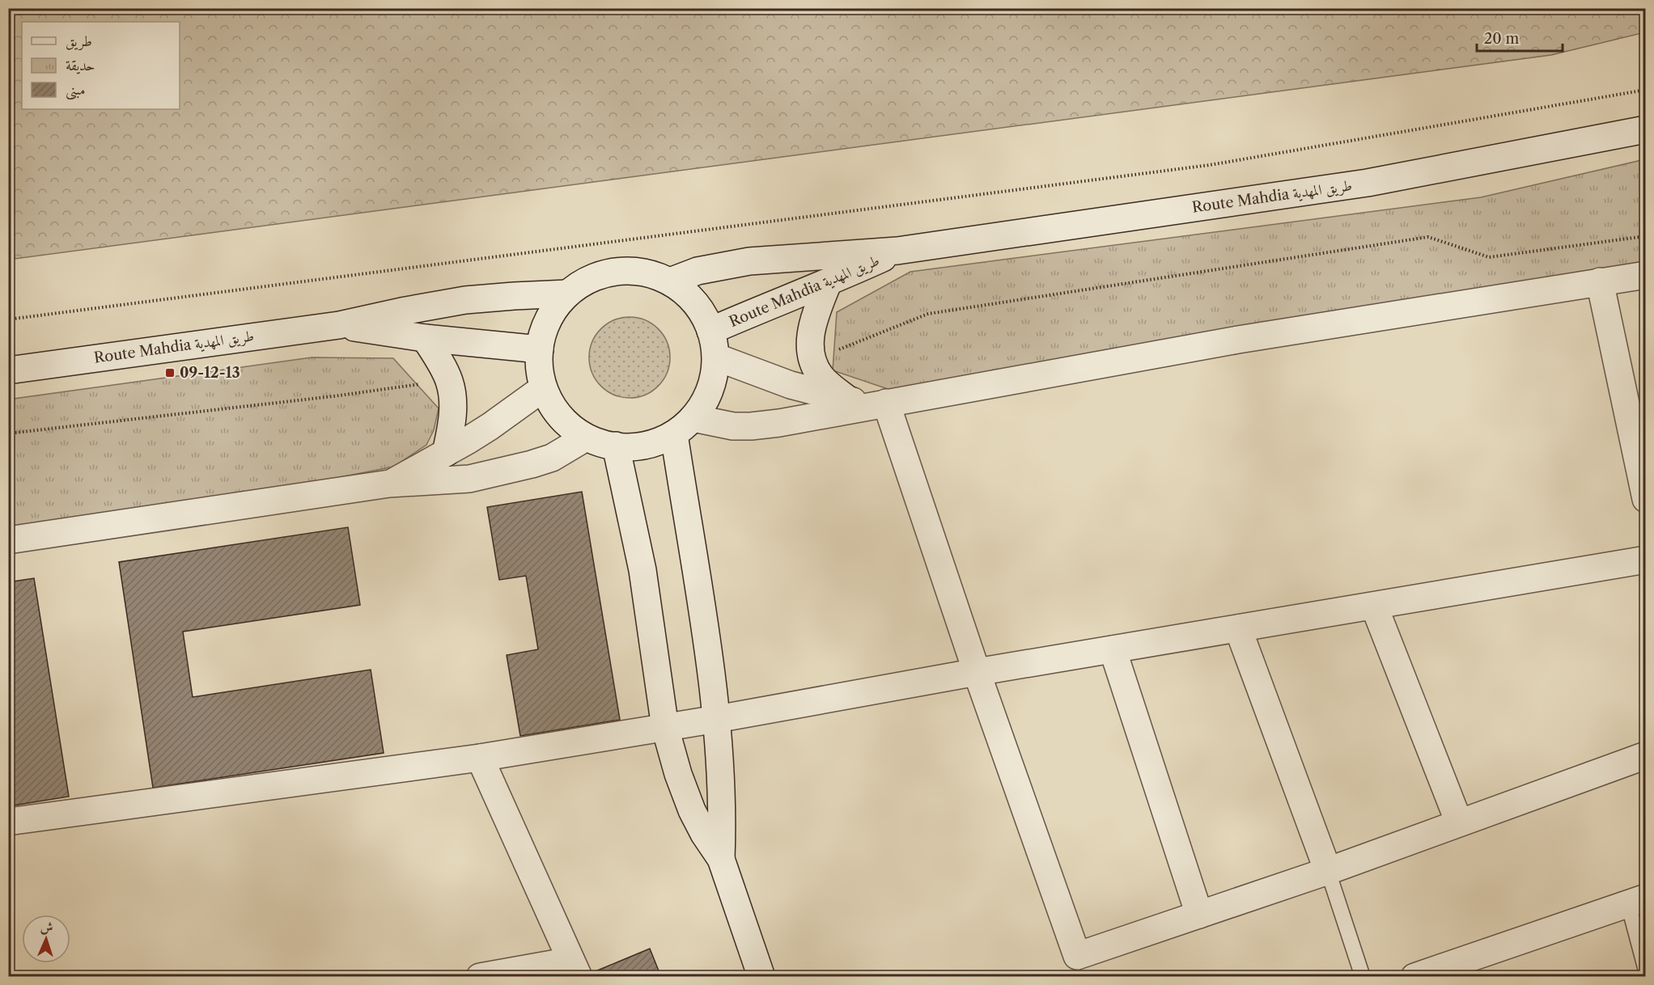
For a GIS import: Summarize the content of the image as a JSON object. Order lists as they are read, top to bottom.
{
  "streets": {
    "street": ["Route Mahdia طريق المهدية"]
  },
  "places": {
    "transit": ["09-12-13"]
  },
  "legend": ["طريق", "حديقة", "مبنى"],
  "scale_bar": "20 m",
  "north": "top"
}
